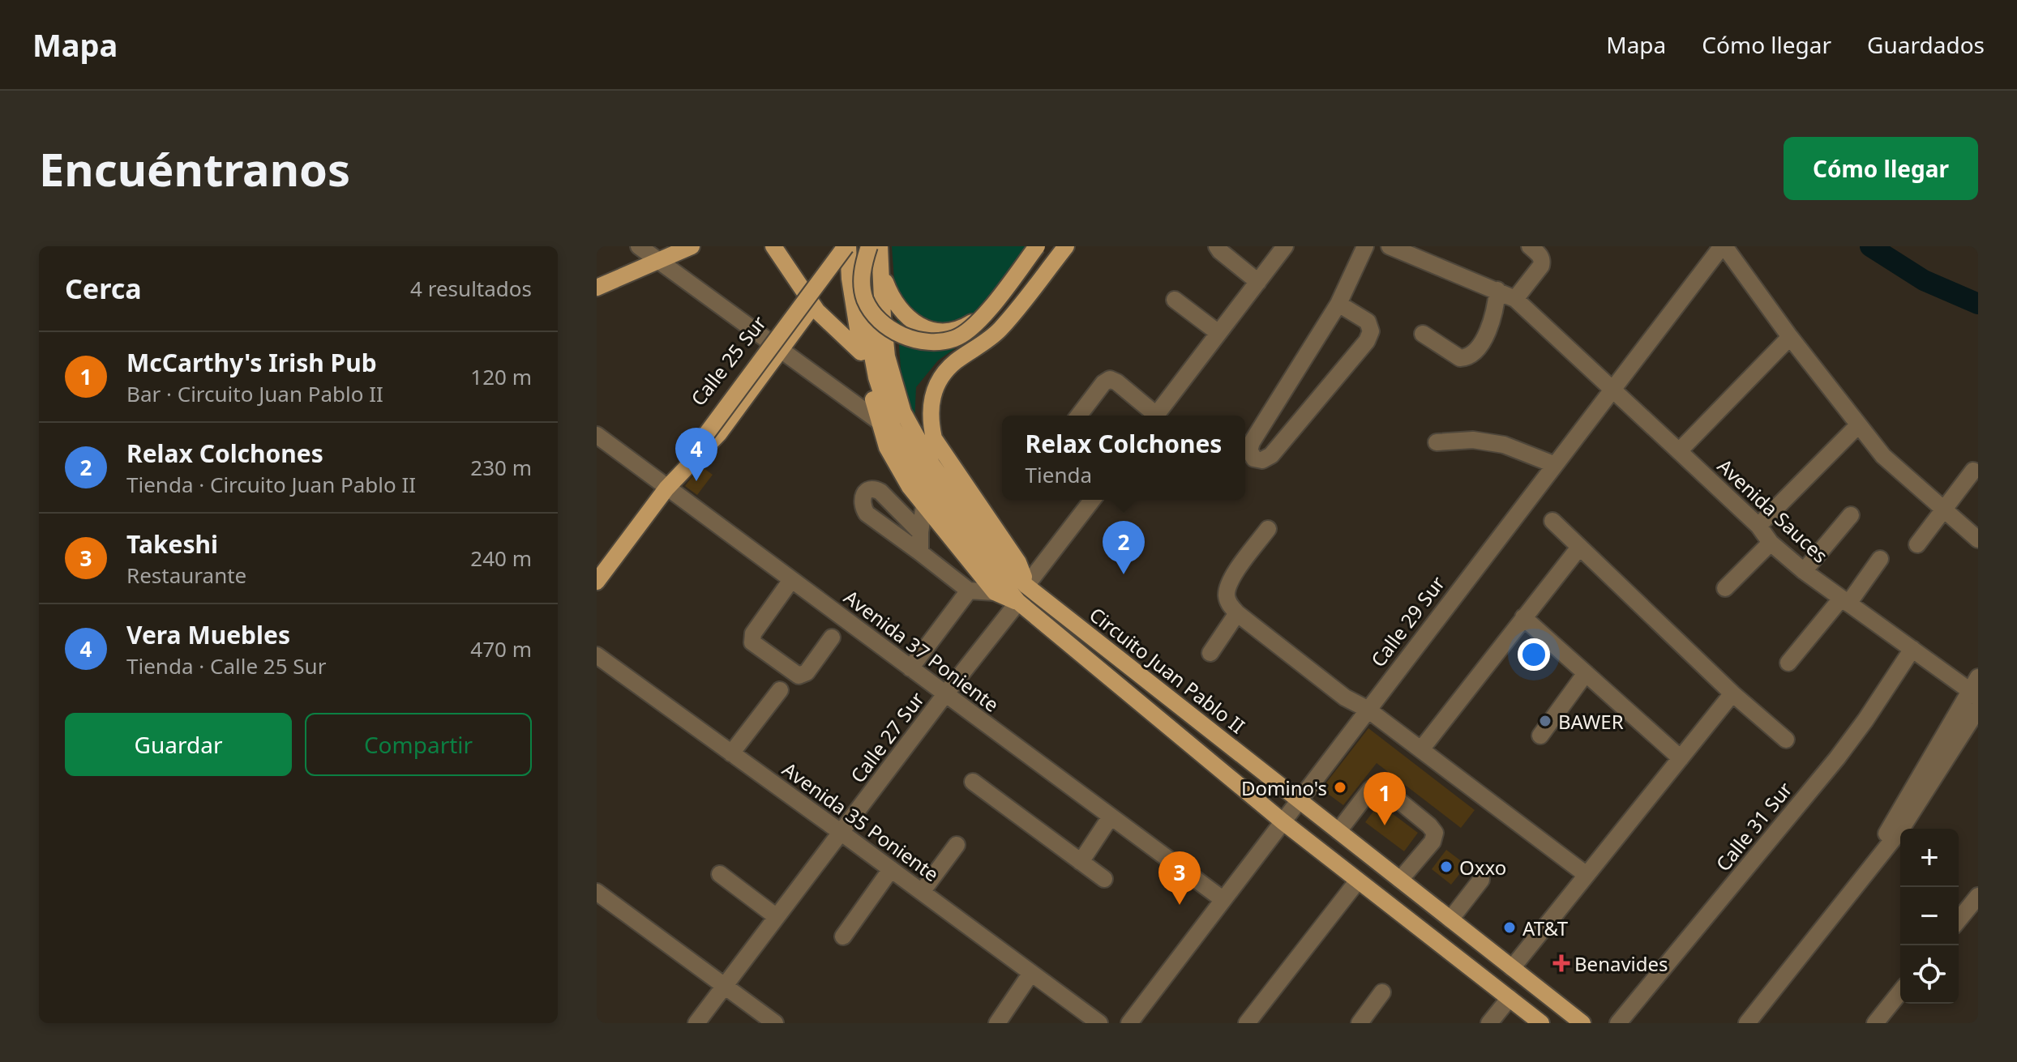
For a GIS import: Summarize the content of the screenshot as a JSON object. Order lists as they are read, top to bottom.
{
  "streets": {
    "main road": ["Calle 25 Sur", "Circuito Juan Pablo II"],
    "street": [
      "Avenida Sauces",
      "Calle 29 Sur",
      "Avenida 37 Poniente",
      "Calle 27 Sur",
      "Avenida 35 Poniente",
      "Calle 31 Sur"
    ]
  },
  "crossings": [
    ["Calle 25 Sur", "Avenida 37 Poniente"],
    ["Avenida Sauces", "Calle 29 Sur"],
    ["Avenida Sauces", "Calle 31 Sur"],
    ["Calle 29 Sur", "Avenida 37 Poniente"],
    ["Calle 29 Sur", "Circuito Juan Pablo II"],
    ["Avenida 37 Poniente", "Calle 27 Sur"],
    ["Circuito Juan Pablo II", "Calle 27 Sur"],
    ["Calle 27 Sur", "Avenida 35 Poniente"]
  ],
  "places": {
    "other": [
      "BAWER",
      "Domino's",
      "Oxxo",
      "AT&T"
    ],
    "health": ["Benavides"]
  },
  "page": {
    "header": "Mapa",
    "nav": ["Mapa", "Cómo llegar", "Guardados"],
    "buttons": [
      "Cómo llegar",
      ["Guardar", "Compartir"]
    ],
    "title": "Encuéntranos",
    "heading": ["Cerca", "4 resultados"],
    "list": [
      {
        "mark": "1",
        "name": "McCarthy's Irish Pub",
        "note": "Bar · Circuito Juan Pablo II",
        "value": "120 m"
      },
      {
        "mark": "2",
        "name": "Relax Colchones",
        "note": "Tienda · Circuito Juan Pablo II",
        "value": "230 m"
      },
      {
        "mark": "3",
        "name": "Takeshi",
        "note": "Restaurante",
        "value": "240 m"
      },
      {
        "mark": "4",
        "name": "Vera Muebles",
        "note": "Tienda · Calle 25 Sur",
        "value": "470 m"
      }
    ],
    "popup": ["Relax Colchones", "Tienda"],
    "pins": [
      "4",
      "2",
      "1",
      "3"
    ],
    "map_buttons": ["+", "−"]
  }
}
